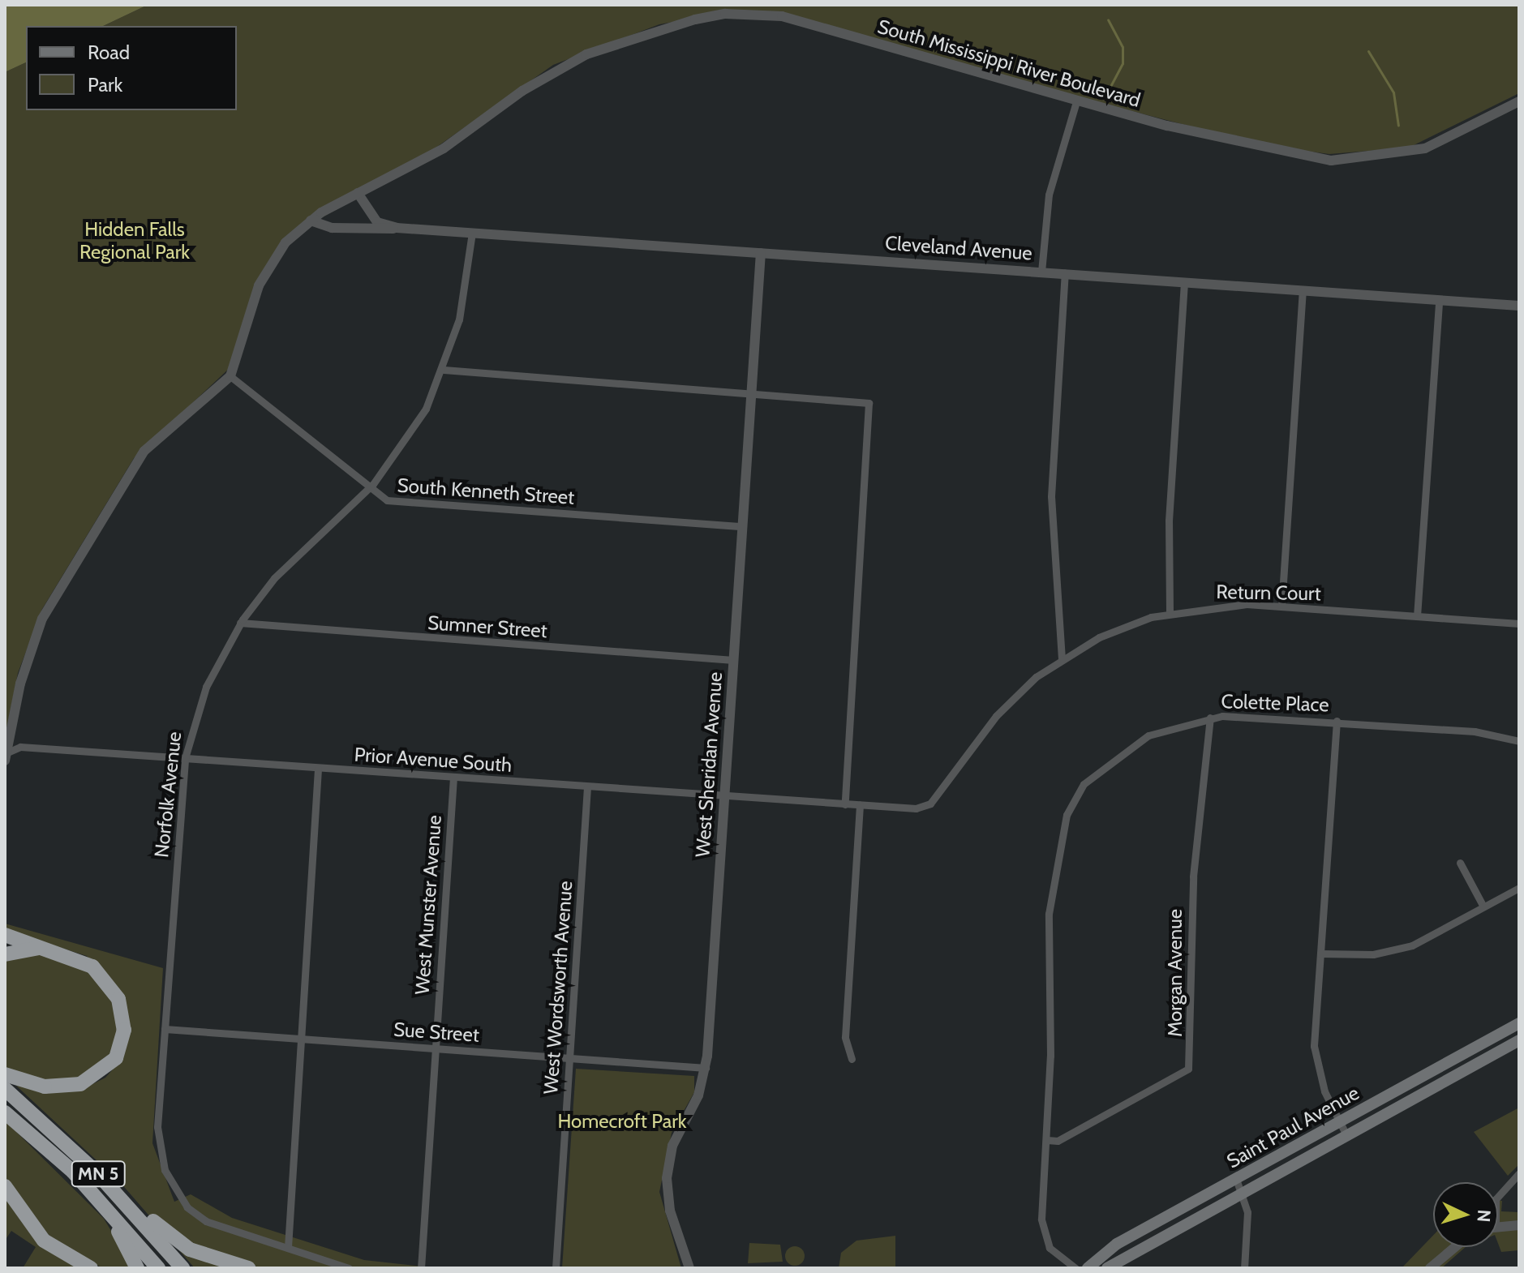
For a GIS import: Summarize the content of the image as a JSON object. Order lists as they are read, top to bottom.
{
  "streets": {
    "highway": ["MN 5"],
    "main road": ["Saint Paul Avenue"],
    "street": [
      "South Mississippi River Boulevard",
      "Cleveland Avenue",
      "South Kenneth Street",
      "Return Court",
      "Sumner Street",
      "Colette Place",
      "Prior Avenue South",
      "West Sheridan Avenue",
      "Norfolk Avenue",
      "West Munster Avenue",
      "Morgan Avenue",
      "West Wordsworth Avenue",
      "Sue Street"
    ]
  },
  "crossings": [
    ["South Mississippi River Boulevard", "Cleveland Avenue"],
    ["South Mississippi River Boulevard", "South Kenneth Street"],
    ["Cleveland Avenue", "West Sheridan Avenue"],
    ["Cleveland Avenue", "Norfolk Avenue"],
    ["South Kenneth Street", "West Sheridan Avenue"],
    ["South Kenneth Street", "Norfolk Avenue"],
    ["Return Court", "Prior Avenue South"],
    ["Sumner Street", "West Sheridan Avenue"],
    ["Sumner Street", "Norfolk Avenue"],
    ["Colette Place", "Morgan Avenue"],
    ["Prior Avenue South", "West Sheridan Avenue"],
    ["Prior Avenue South", "Norfolk Avenue"],
    ["Prior Avenue South", "West Munster Avenue"],
    ["Prior Avenue South", "West Wordsworth Avenue"],
    ["West Sheridan Avenue", "Sue Street"],
    ["Norfolk Avenue", "Sue Street"],
    ["West Munster Avenue", "Sue Street"],
    ["West Wordsworth Avenue", "Sue Street"]
  ],
  "parks": ["Hidden Falls Regional Park", "Homecroft Park"],
  "legend": ["Road", "Park"],
  "north": "right"
}
